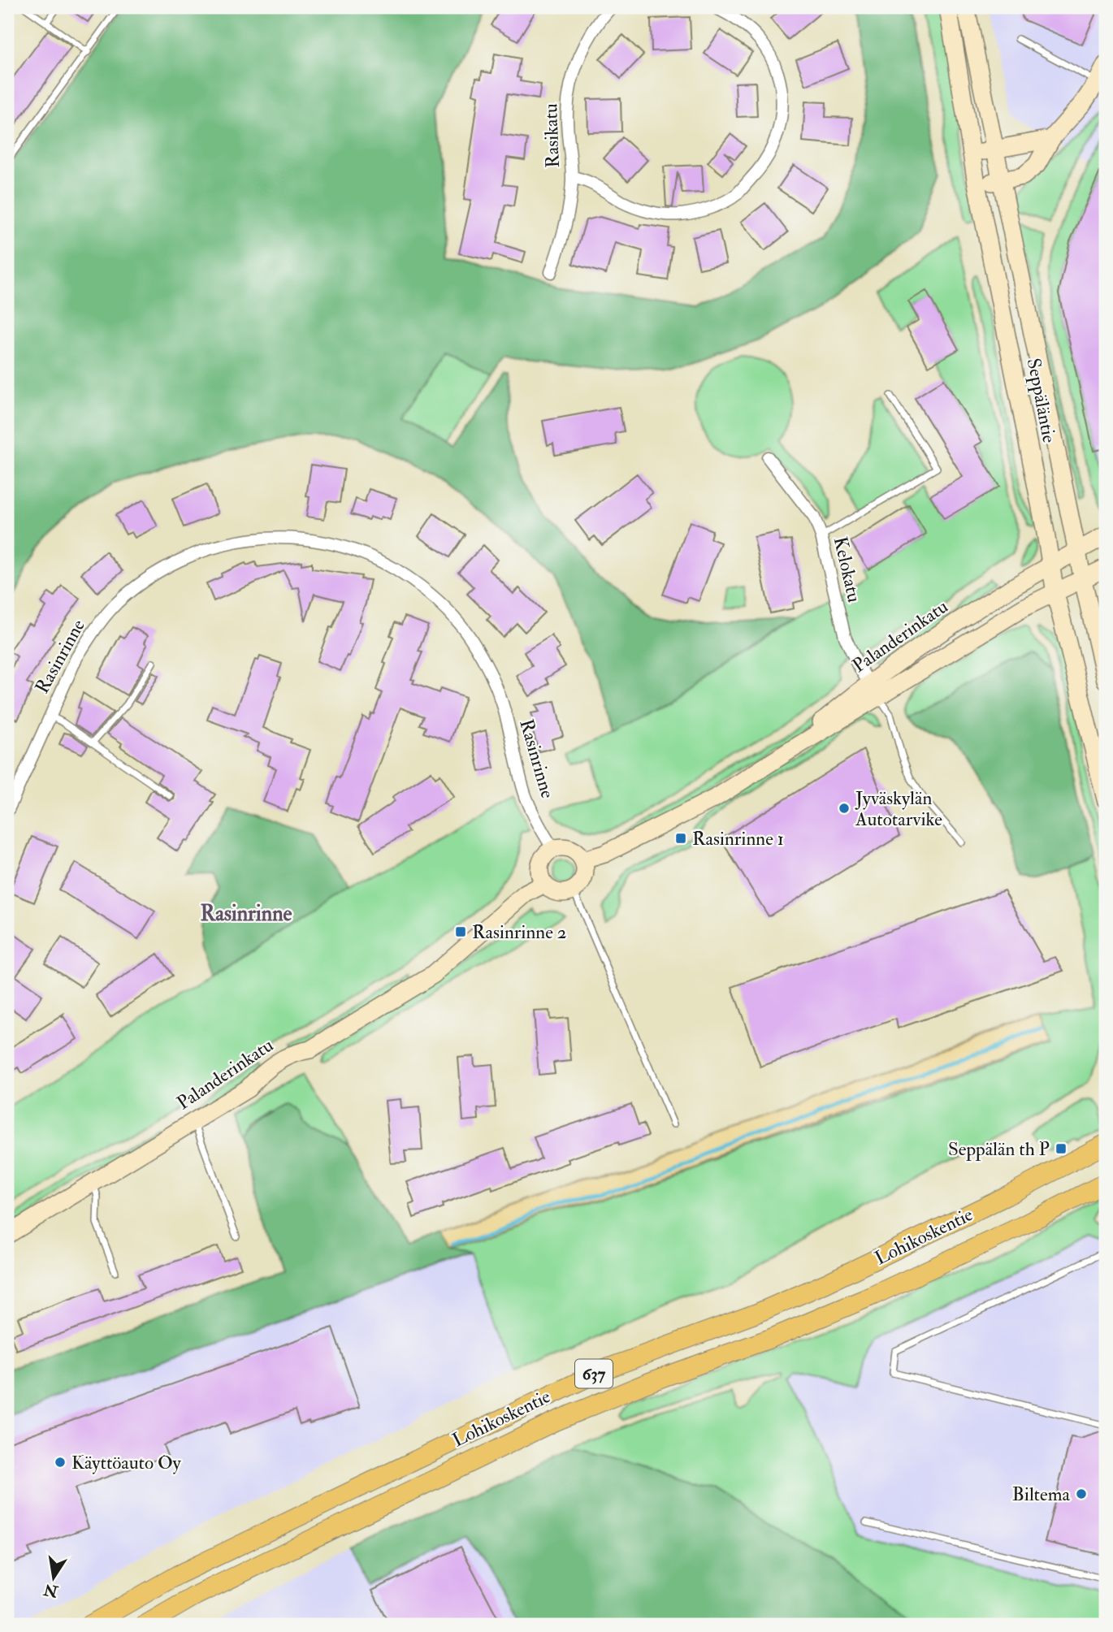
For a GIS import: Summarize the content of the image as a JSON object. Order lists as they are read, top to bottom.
{
  "streets": {
    "main road": ["Lohikoskentie", "637"],
    "street": [
      "Rasikatu",
      "Seppäläntie",
      "Kelokatu",
      "Palanderinkatu",
      "Rasinrinne"
    ]
  },
  "crossings": [
    ["Seppäläntie", "Palanderinkatu"],
    ["Kelokatu", "Palanderinkatu"],
    ["Palanderinkatu", "Rasinrinne"]
  ],
  "districts": ["Rasinrinne"],
  "places": {
    "other": ["Jyväskylän Autotarvike", "Käyttöauto Oy", "Biltema"],
    "transit": ["Rasinrinne 1", "Rasinrinne 2", "Seppälän th P"]
  },
  "north": "bottom"
}
